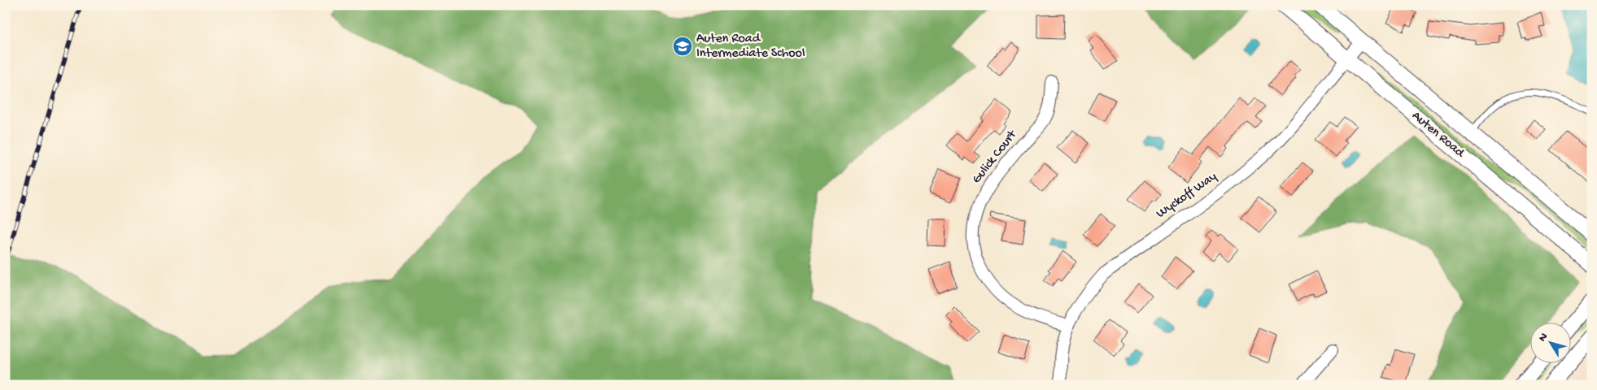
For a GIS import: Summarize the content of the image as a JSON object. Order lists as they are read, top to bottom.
{
  "streets": {
    "street": ["Auten Road", "Gulick Court", "Wyckoff Way"]
  },
  "crossings": [
    ["Auten Road", "Wyckoff Way"],
    ["Gulick Court", "Wyckoff Way"]
  ],
  "places": {
    "school or university": ["Auten Road Intermediate School"]
  },
  "north": "top left"
}
